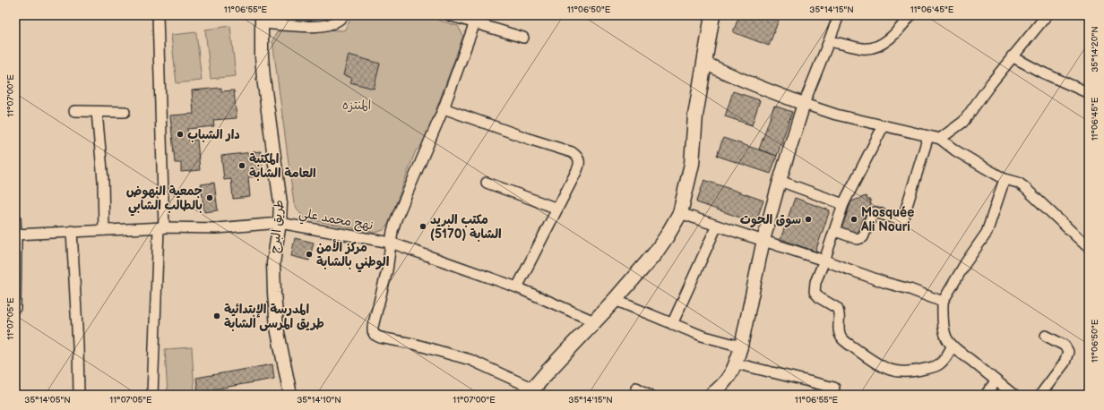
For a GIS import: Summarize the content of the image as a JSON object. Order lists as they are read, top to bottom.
{
  "streets": {
    "street": ["نهج محمد علي", "طريق البرج"]
  },
  "crossings": [
    ["نهج محمد علي", "طريق البرج"]
  ],
  "parks": ["المنتزه"],
  "places": [
    "دار الشباب",
    "المكتبة العامة الشابة",
    "جمعية النهوض بالطالب الشابي",
    "سوق الحوت",
    "Mosquée Ali Nouri",
    "مكتب البريد الشابة (5170)",
    "مركز الأمن الوطني بالشابة",
    "المدرسة الإبتدائية طريق المرسى الشابة"
  ],
  "coordinates": [
    "11°06'55\"E",
    "11°06'50\"E",
    "35°14'15\"N",
    "11°06'45\"E",
    "35°14'20\"N",
    "11°07'00\"E",
    "11°07'05\"E",
    "35°14'05\"N",
    "35°14'10\"N"
  ]
}
